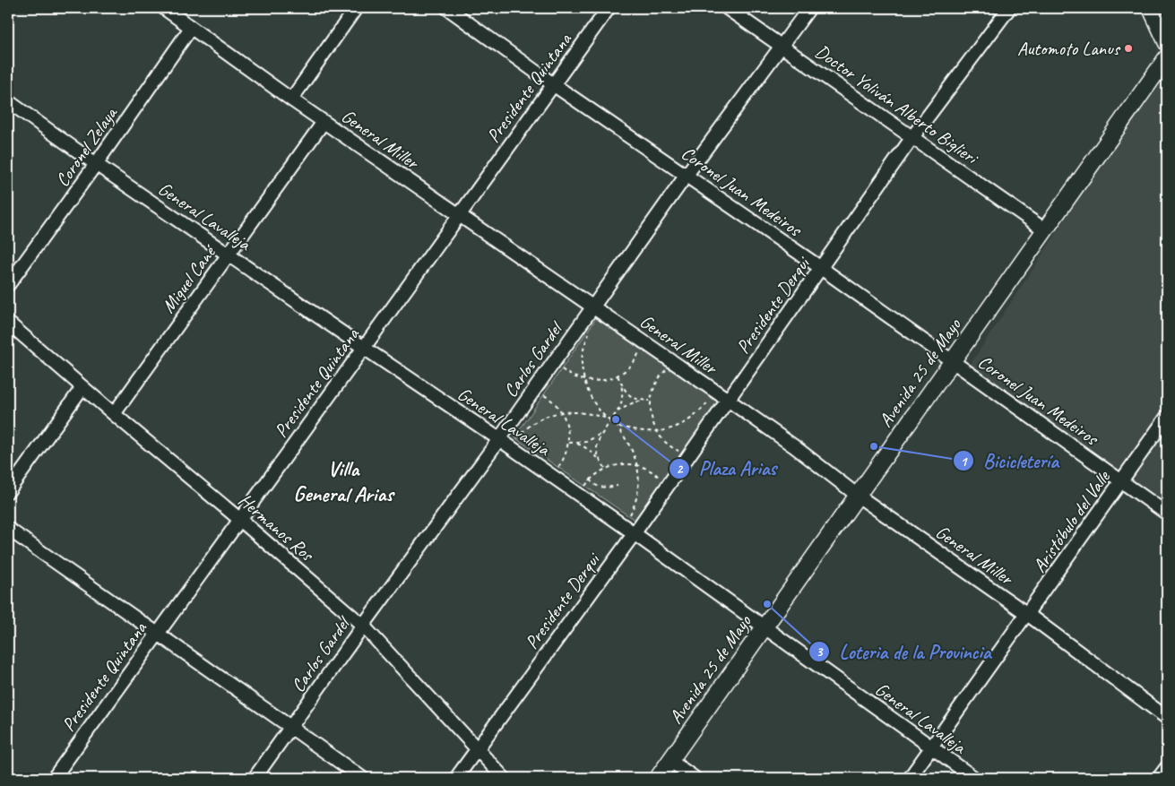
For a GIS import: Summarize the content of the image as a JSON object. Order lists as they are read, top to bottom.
{
  "streets": {
    "main road": ["Avenida 25 de Mayo"],
    "street": [
      "Presidente Quintana",
      "Doctor Yoliván Alberto Biglieri",
      "General Miller",
      "Coronel Zelaya",
      "Coronel Juan Medeiros",
      "General Lavalleja",
      "Miguel Cané",
      "Presidente Derqui",
      "Carlos Gardel",
      "Aristóbulo del Valle",
      "Hermanos Ros"
    ]
  },
  "crossings": [
    ["Presidente Quintana", "General Miller"],
    ["Presidente Quintana", "Coronel Juan Medeiros"],
    ["Presidente Quintana", "General Lavalleja"],
    ["Presidente Quintana", "Hermanos Ros"],
    ["Doctor Yoliván Alberto Biglieri", "Presidente Derqui"],
    ["Doctor Yoliván Alberto Biglieri", "Carlos Gardel"],
    ["Doctor Yoliván Alberto Biglieri", "Avenida 25 de Mayo"],
    ["General Miller", "Coronel Zelaya"],
    ["General Miller", "Miguel Cané"],
    ["General Miller", "Presidente Derqui"],
    ["General Miller", "Carlos Gardel"],
    ["General Miller", "Avenida 25 de Mayo"],
    ["General Miller", "Aristóbulo del Valle"],
    ["Coronel Zelaya", "General Lavalleja"],
    ["Coronel Juan Medeiros", "Presidente Derqui"],
    ["Coronel Juan Medeiros", "Carlos Gardel"],
    ["Coronel Juan Medeiros", "Avenida 25 de Mayo"],
    ["Coronel Juan Medeiros", "Aristóbulo del Valle"],
    ["General Lavalleja", "Miguel Cané"],
    ["General Lavalleja", "Presidente Derqui"],
    ["General Lavalleja", "Carlos Gardel"],
    ["General Lavalleja", "Avenida 25 de Mayo"],
    ["General Lavalleja", "Aristóbulo del Valle"],
    ["Miguel Cané", "Hermanos Ros"],
    ["Presidente Derqui", "Hermanos Ros"],
    ["Carlos Gardel", "Hermanos Ros"]
  ],
  "districts": ["Villa General Arias"],
  "places": [
    "Automoto Lanus",
    "Plaza Arias",
    "Bicicletería",
    "Loteria de la Provincia"
  ]
}
